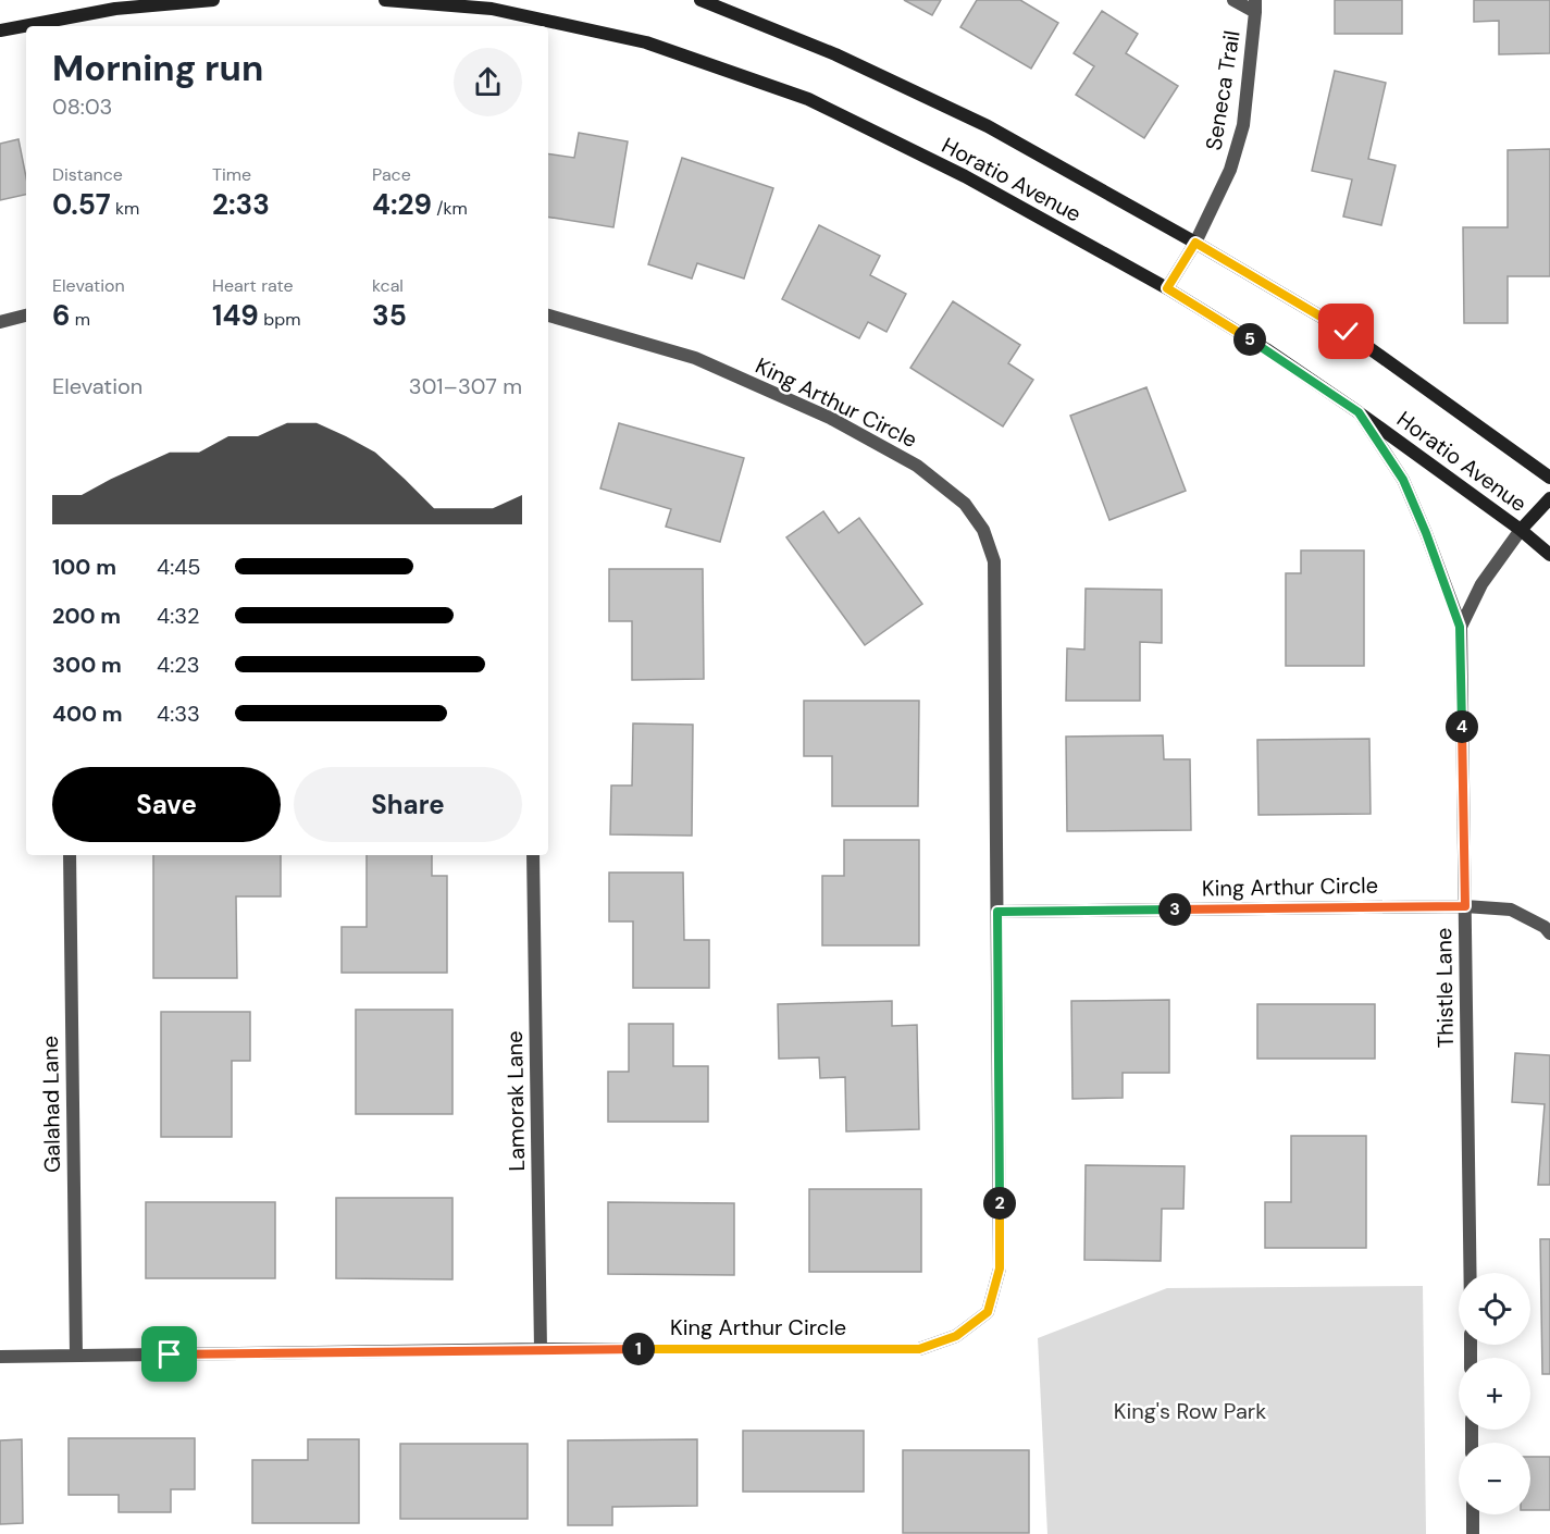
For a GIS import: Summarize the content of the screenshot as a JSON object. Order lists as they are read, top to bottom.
{
  "streets": {
    "main road": ["Horatio Avenue", "Thistle Lane"],
    "street": [
      "Seneca Trail",
      "King Arthur Circle",
      "Lamorak Lane",
      "Galahad Lane"
    ]
  },
  "crossings": [
    ["Seneca Trail", "Horatio Avenue"],
    ["Horatio Avenue", "Thistle Lane"],
    ["King Arthur Circle", "Thistle Lane"],
    ["King Arthur Circle", "Lamorak Lane"],
    ["King Arthur Circle", "Galahad Lane"]
  ],
  "parks": ["King's Row Park"],
  "page": {
    "heading": ["Morning run", "08:03"],
    "stats": [
      ["Distance", "0.57 km"],
      ["Time", "2:33"],
      ["Pace", "4:29 /km"],
      ["Elevation", "6 m"],
      ["Heart rate", "149 bpm"],
      ["kcal", "35"]
    ],
    "pins": [
      "5",
      "4",
      "3",
      "2",
      "1"
    ],
    "chart": ["Elevation", "301–307 m"],
    "list": [
      {
        "name": "100 m",
        "note": "4:45"
      },
      {
        "name": "200 m",
        "note": "4:32"
      },
      {
        "name": "300 m",
        "note": "4:23"
      },
      {
        "name": "400 m",
        "note": "4:33"
      }
    ],
    "buttons": ["Save", "Share"],
    "map_buttons": ["+", "−"]
  }
}
